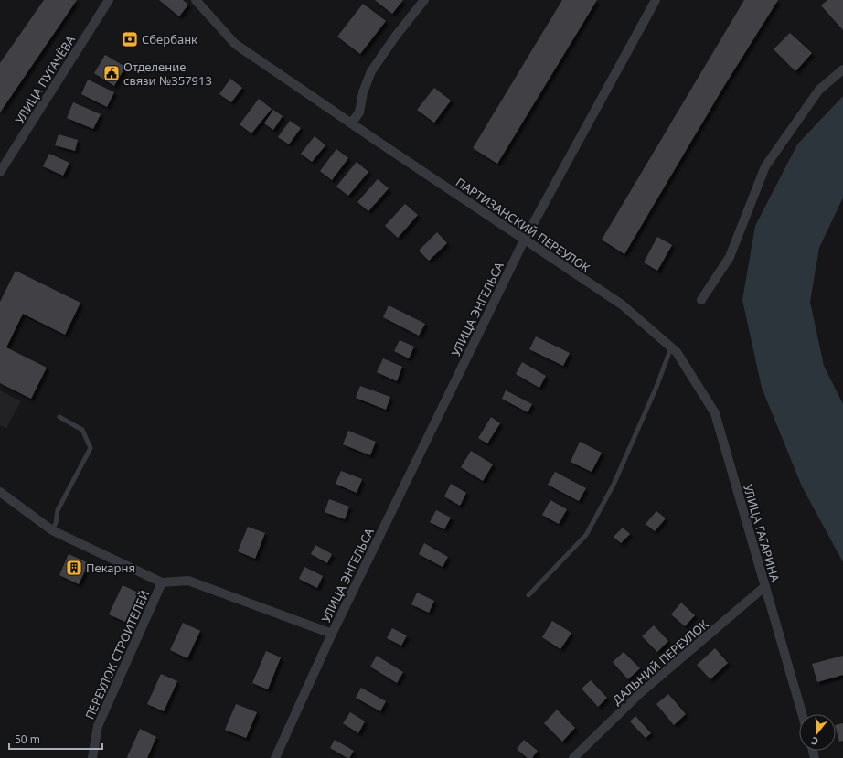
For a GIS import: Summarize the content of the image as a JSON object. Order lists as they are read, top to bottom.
{
  "streets": {
    "street": [
      "УЛИЦА ПУГАЧЁВА",
      "ПАРТИЗАНСКИЙ ПЕРЕУЛОК",
      "УЛИЦА ЭНГЕЛЬСА",
      "УЛИЦА ГАГАРИНА",
      "ПЕРЕУЛОК СТРОИТЕЛЕЙ",
      "ДАЛЬНИЙ ПЕРЕУЛОК"
    ]
  },
  "crossings": [
    ["ПАРТИЗАНСКИЙ ПЕРЕУЛОК", "УЛИЦА ЭНГЕЛЬСА"],
    ["ПАРТИЗАНСКИЙ ПЕРЕУЛОК", "УЛИЦА ГАГАРИНА"],
    ["УЛИЦА ЭНГЕЛЬСА", "ПЕРЕУЛОК СТРОИТЕЛЕЙ"],
    ["УЛИЦА ГАГАРИНА", "ДАЛЬНИЙ ПЕРЕУЛОК"]
  ],
  "places": {
    "bank": ["Сбербанк"],
    "public building": ["Отделение связи №357913"],
    "building": ["Пекарня"]
  },
  "scale_bar": "50 m",
  "north": "bottom"
}
